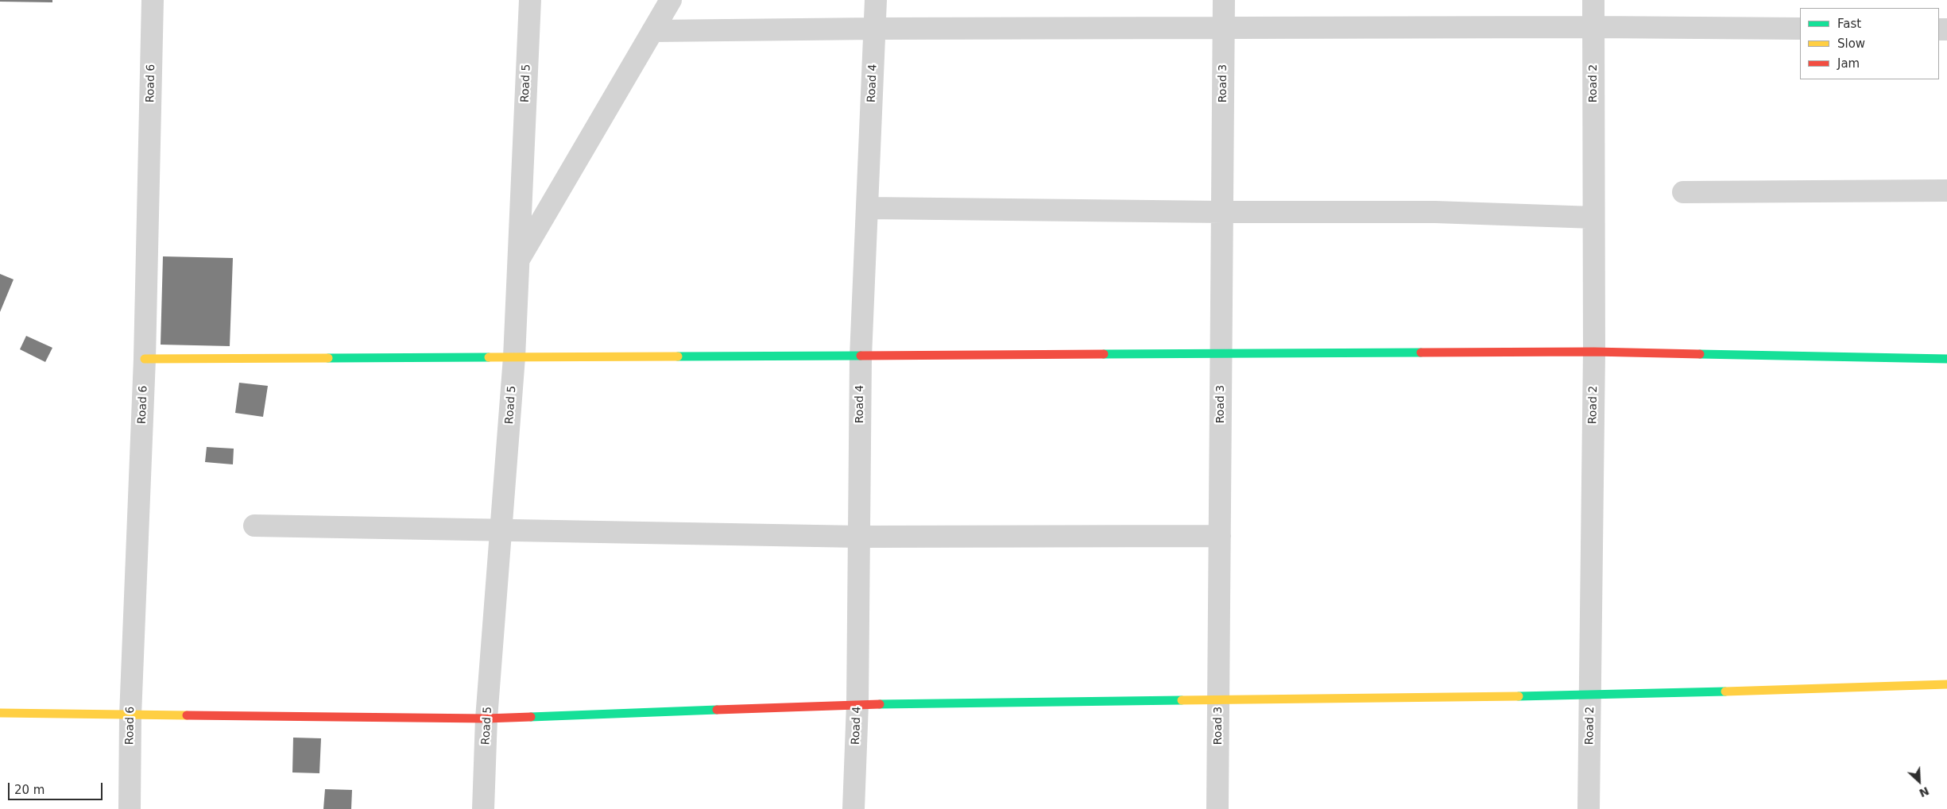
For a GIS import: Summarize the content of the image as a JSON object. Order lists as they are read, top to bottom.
{
  "streets": {
    "street": [
      "Road 6",
      "Road 5",
      "Road 4",
      "Road 3",
      "Road 2"
    ]
  },
  "legend": ["Fast", "Slow", "Jam"],
  "scale_bar": "20 m",
  "north": "bottom right"
}
